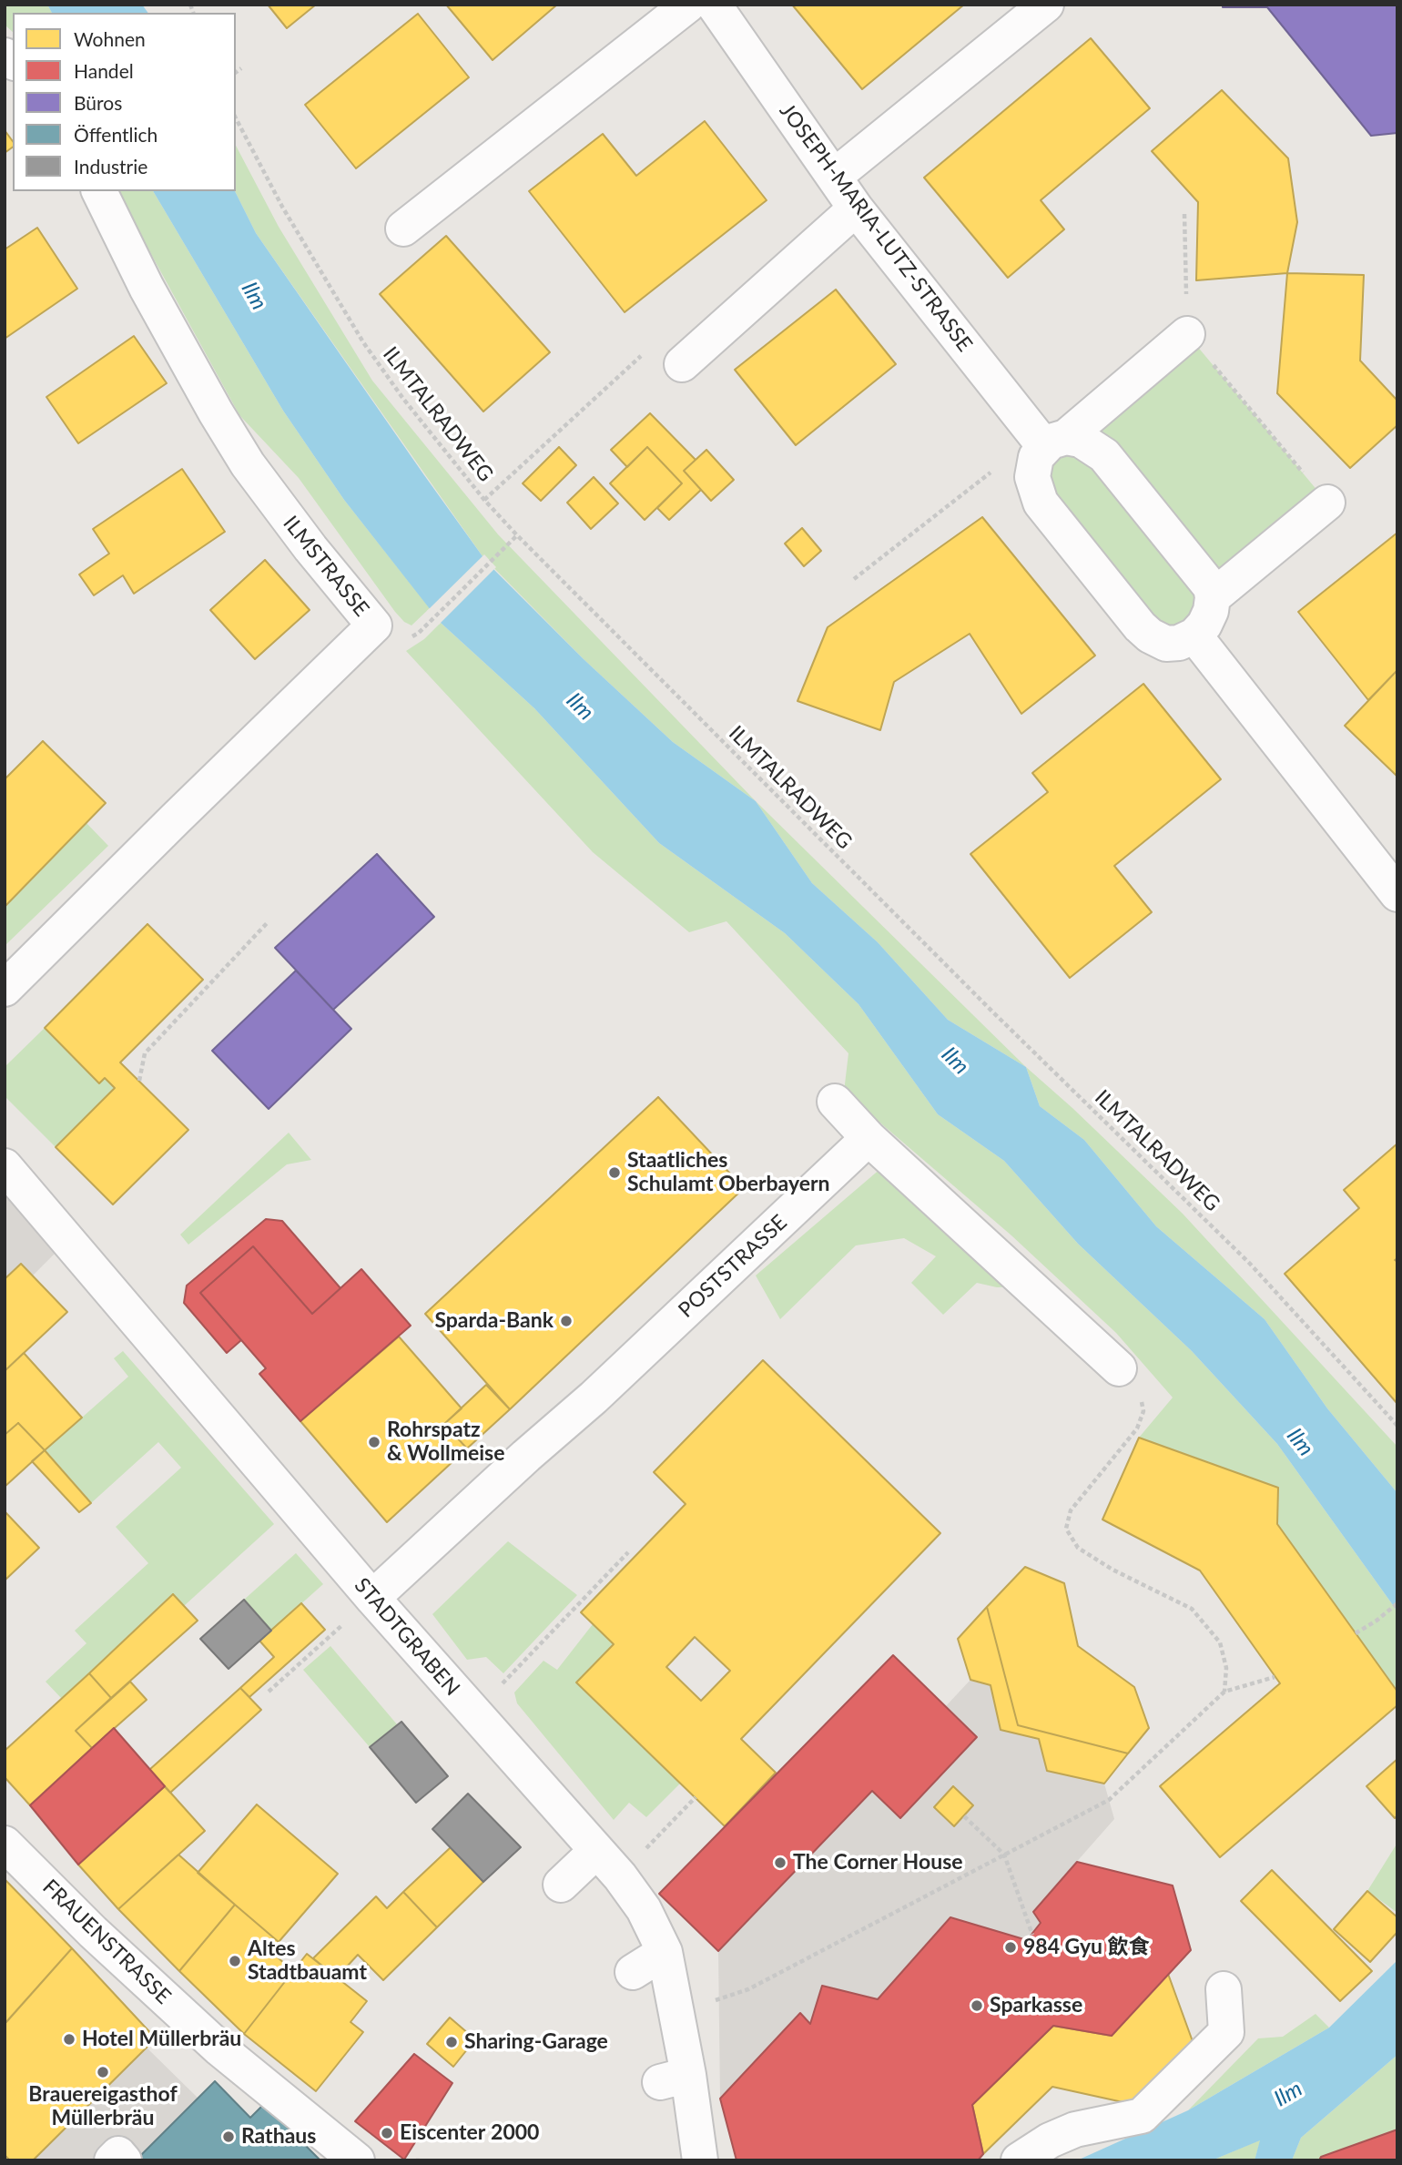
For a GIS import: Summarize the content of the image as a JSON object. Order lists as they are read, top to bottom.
{
  "streets": {
    "street": [
      "JOSEPH-MARIA-LUTZ-STRASSE",
      "ILMSTRASSE",
      "POSTSTRASSE",
      "STADTGRABEN",
      "FRAUENSTRASSE"
    ],
    "path": ["ILMTALRADWEG"]
  },
  "crossings": [
    ["POSTSTRASSE", "STADTGRABEN"]
  ],
  "water": ["Ilm"],
  "places": [
    "Staatliches Schulamt Oberbayern",
    "Sparda-Bank",
    "Rohrspatz & Wollmeise",
    "The Corner House",
    "984 Gyu 飲食",
    "Altes Stadtbauamt",
    "Sparkasse",
    "Hotel Müllerbräu",
    "Sharing-Garage",
    "Brauereigasthof Müllerbräu",
    "Eiscenter 2000",
    "Rathaus"
  ],
  "legend": [
    "Wohnen",
    "Handel",
    "Büros",
    "Öffentlich",
    "Industrie"
  ]
}
